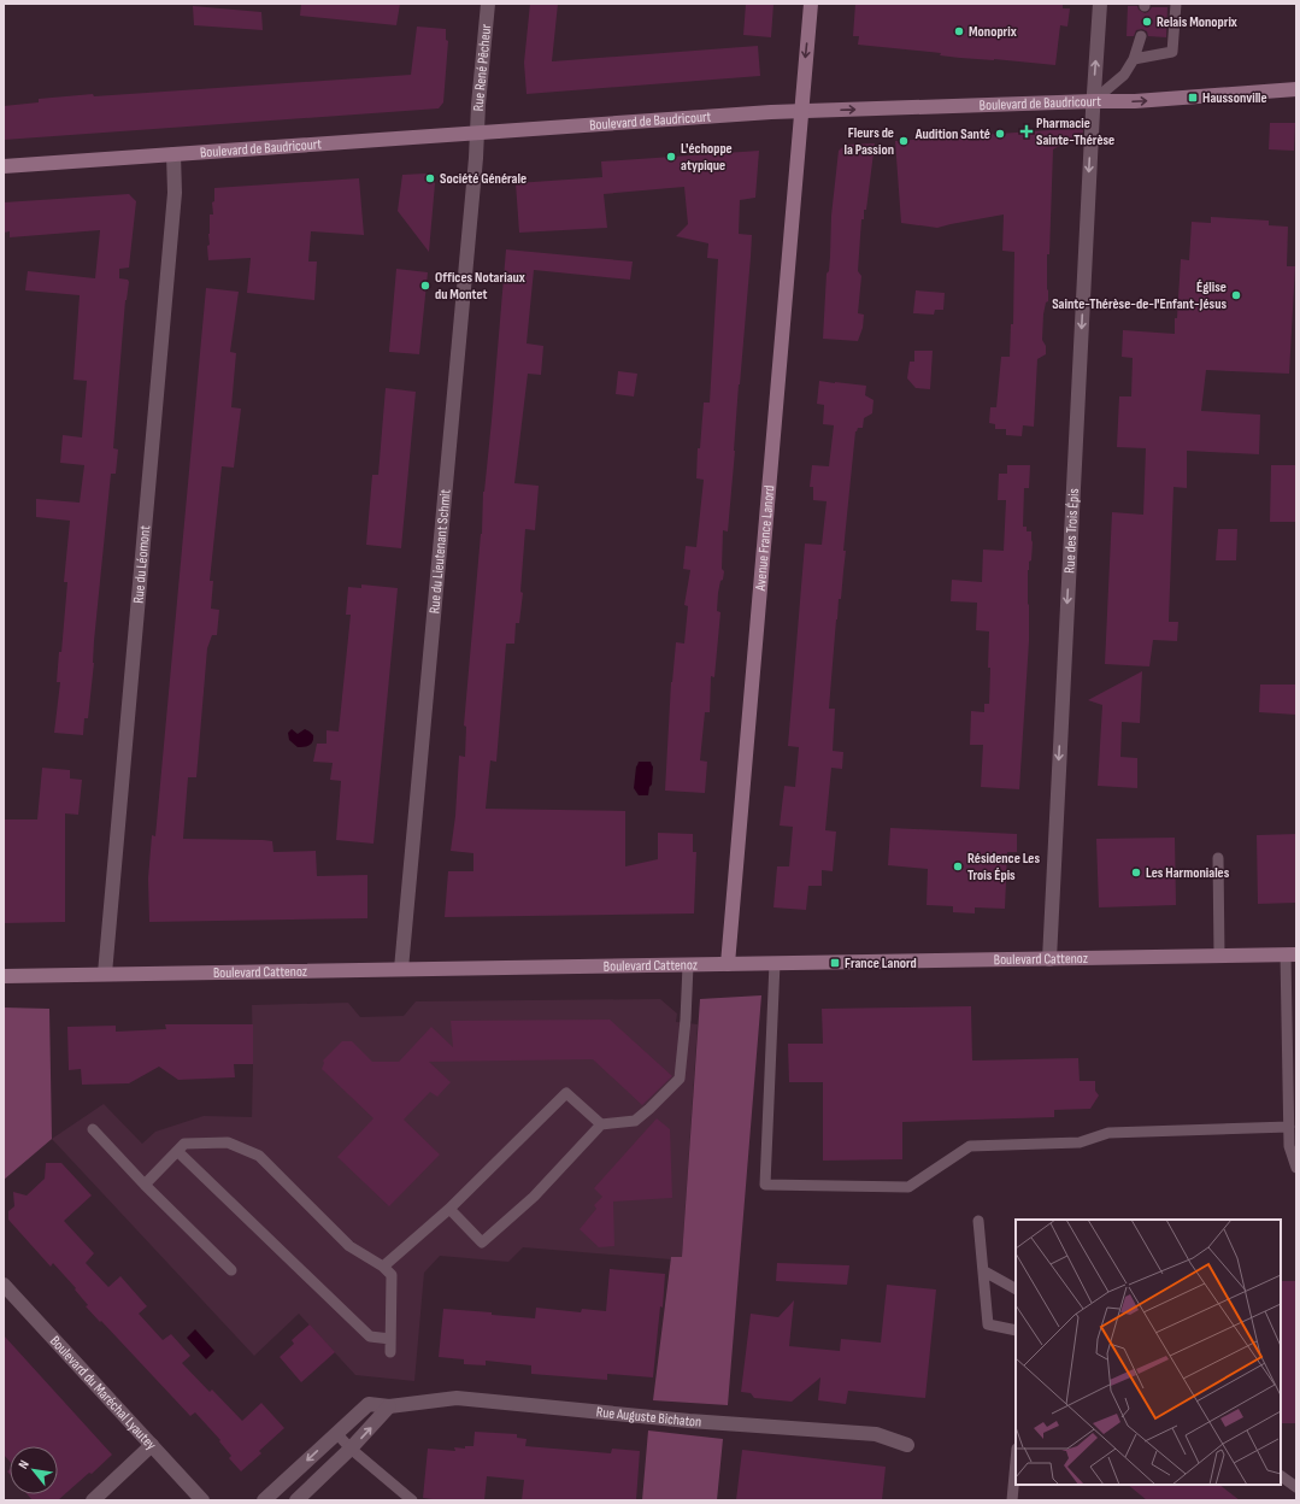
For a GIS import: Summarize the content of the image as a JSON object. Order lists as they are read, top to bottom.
{
  "streets": {
    "street": [
      "Rue René Pêcheur",
      "Boulevard de Baudricourt",
      "Rue des Trois Épis",
      "Avenue France Lanord",
      "Rue du Lieutenant Schmit",
      "Rue du Léomont",
      "Boulevard Cattenoz",
      "Boulevard du Maréchal Lyautey",
      "Rue Auguste Bichaton"
    ]
  },
  "crossings": [
    ["Rue René Pêcheur", "Boulevard de Baudricourt"],
    ["Rue René Pêcheur", "Rue du Lieutenant Schmit"],
    ["Boulevard de Baudricourt", "Rue des Trois Épis"],
    ["Boulevard de Baudricourt", "Avenue France Lanord"],
    ["Boulevard de Baudricourt", "Rue du Lieutenant Schmit"],
    ["Boulevard de Baudricourt", "Rue du Léomont"],
    ["Rue des Trois Épis", "Boulevard Cattenoz"],
    ["Avenue France Lanord", "Boulevard Cattenoz"],
    ["Rue du Lieutenant Schmit", "Boulevard Cattenoz"],
    ["Rue du Léomont", "Boulevard Cattenoz"]
  ],
  "one_way": ["Boulevard de Baudricourt"],
  "places": {
    "other": [
      "Relais Monoprix",
      "Monoprix",
      "Audition Santé",
      "Fleurs de la Passion",
      "L'échoppe atypique",
      "Société Générale",
      "Offices Notariaux du Montet",
      "Église Sainte-Thérèse-de-l'Enfant-Jésus",
      "Résidence Les Trois Épis",
      "Les Harmoniales"
    ],
    "transit": ["Haussonville", "France Lanord"],
    "health": ["Pharmacie Sainte-Thérèse"]
  },
  "north": "top left"
}
